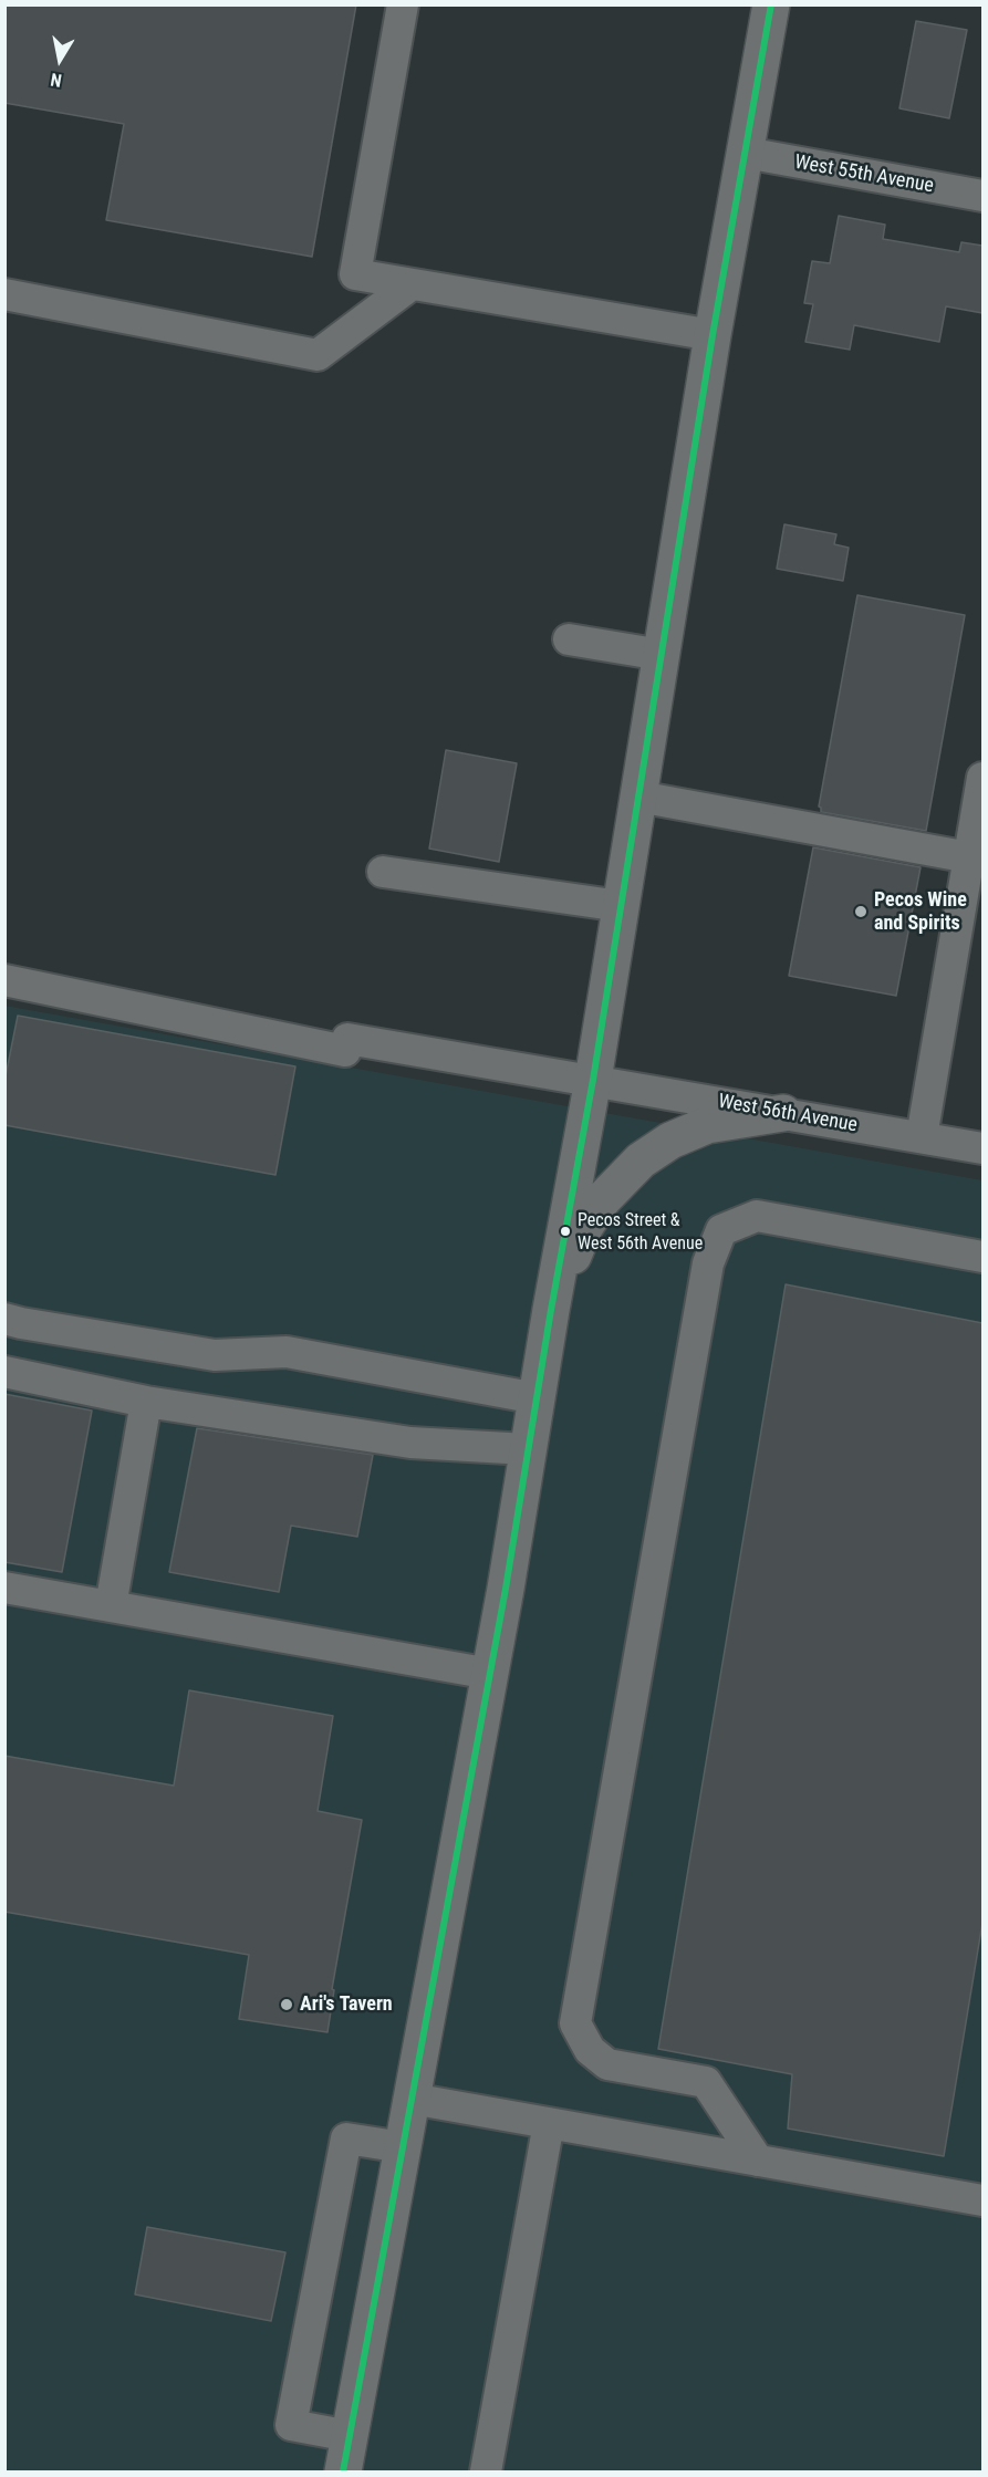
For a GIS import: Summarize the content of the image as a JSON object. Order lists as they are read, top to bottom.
{
  "streets": {
    "street": ["West 55th Avenue", "West 56th Avenue"]
  },
  "places": ["Pecos Wine and Spirits", "Pecos Street & West 56th Avenue", "Ari's Tavern"],
  "north": "bottom"
}
